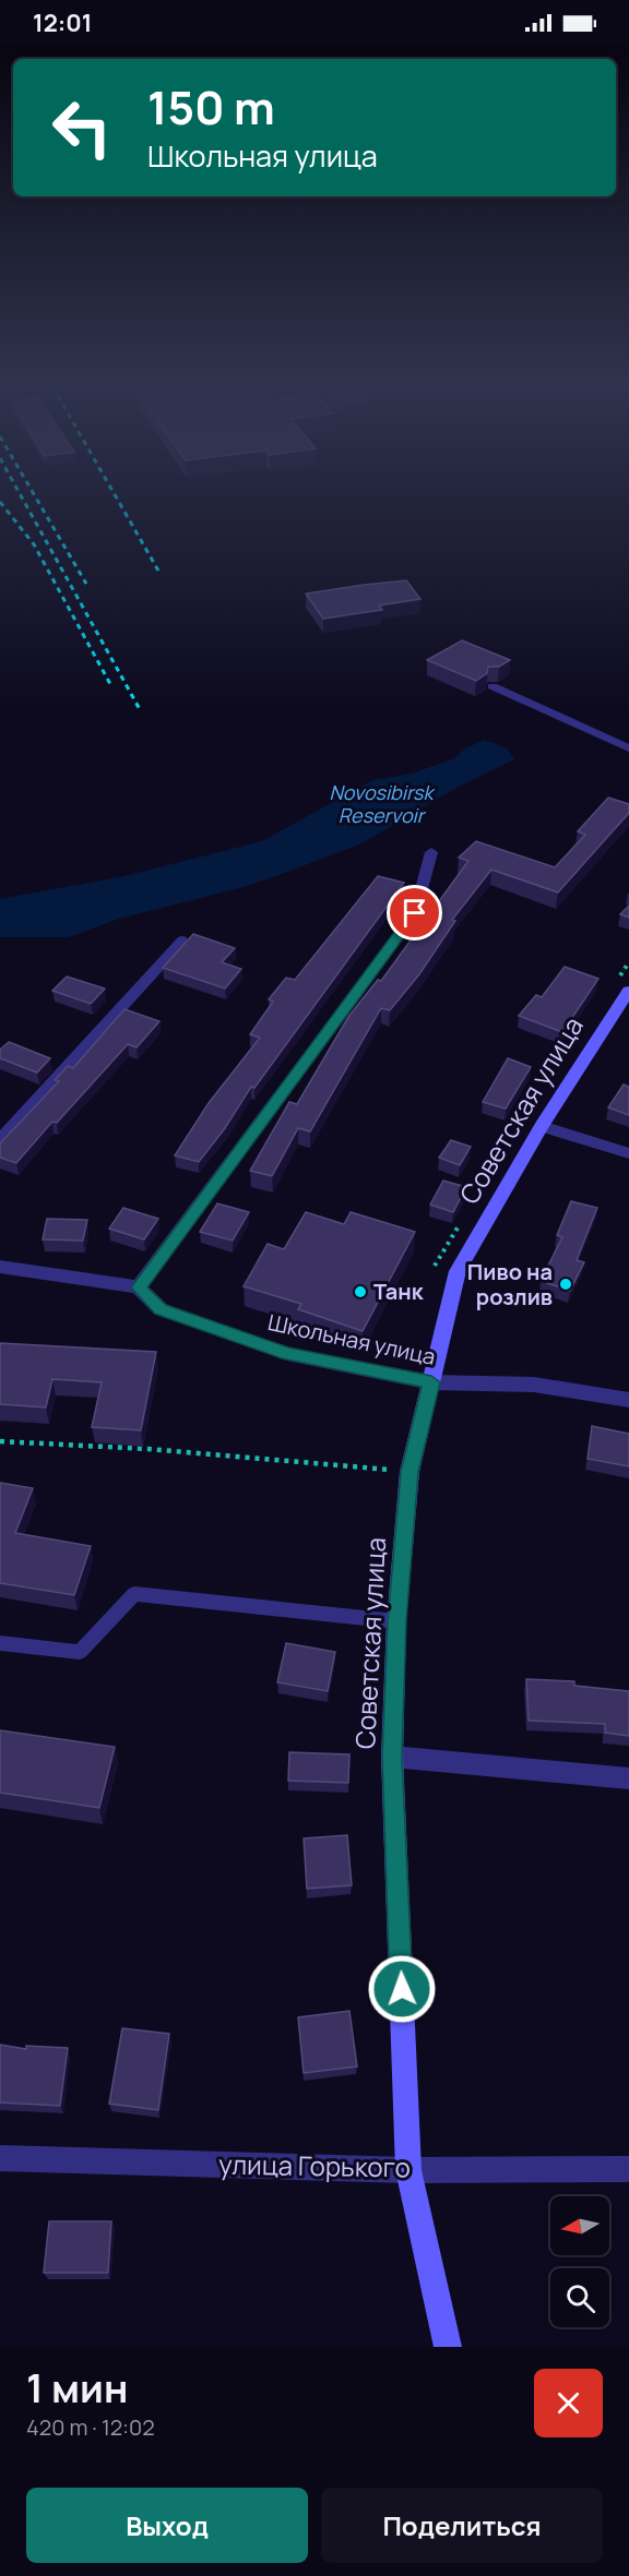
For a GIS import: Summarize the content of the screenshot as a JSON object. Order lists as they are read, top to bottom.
{
  "streets": {
    "main road": ["Советская улица"],
    "street": ["Школьная улица", "улица Горького"]
  },
  "crossings": [
    ["Советская улица", "Школьная улица"],
    ["Советская улица", "улица Горького"]
  ],
  "water": ["Novosibirsk Reservoir"],
  "places": ["Пиво на розлив", "Танк"],
  "north": "left",
  "page": {
    "status": "12:01",
    "turn": ["150 m", "Школьная улица"],
    "heading": ["1 мин", "420 m · 12:02"],
    "buttons": ["Выход", "Поделиться"]
  }
}
